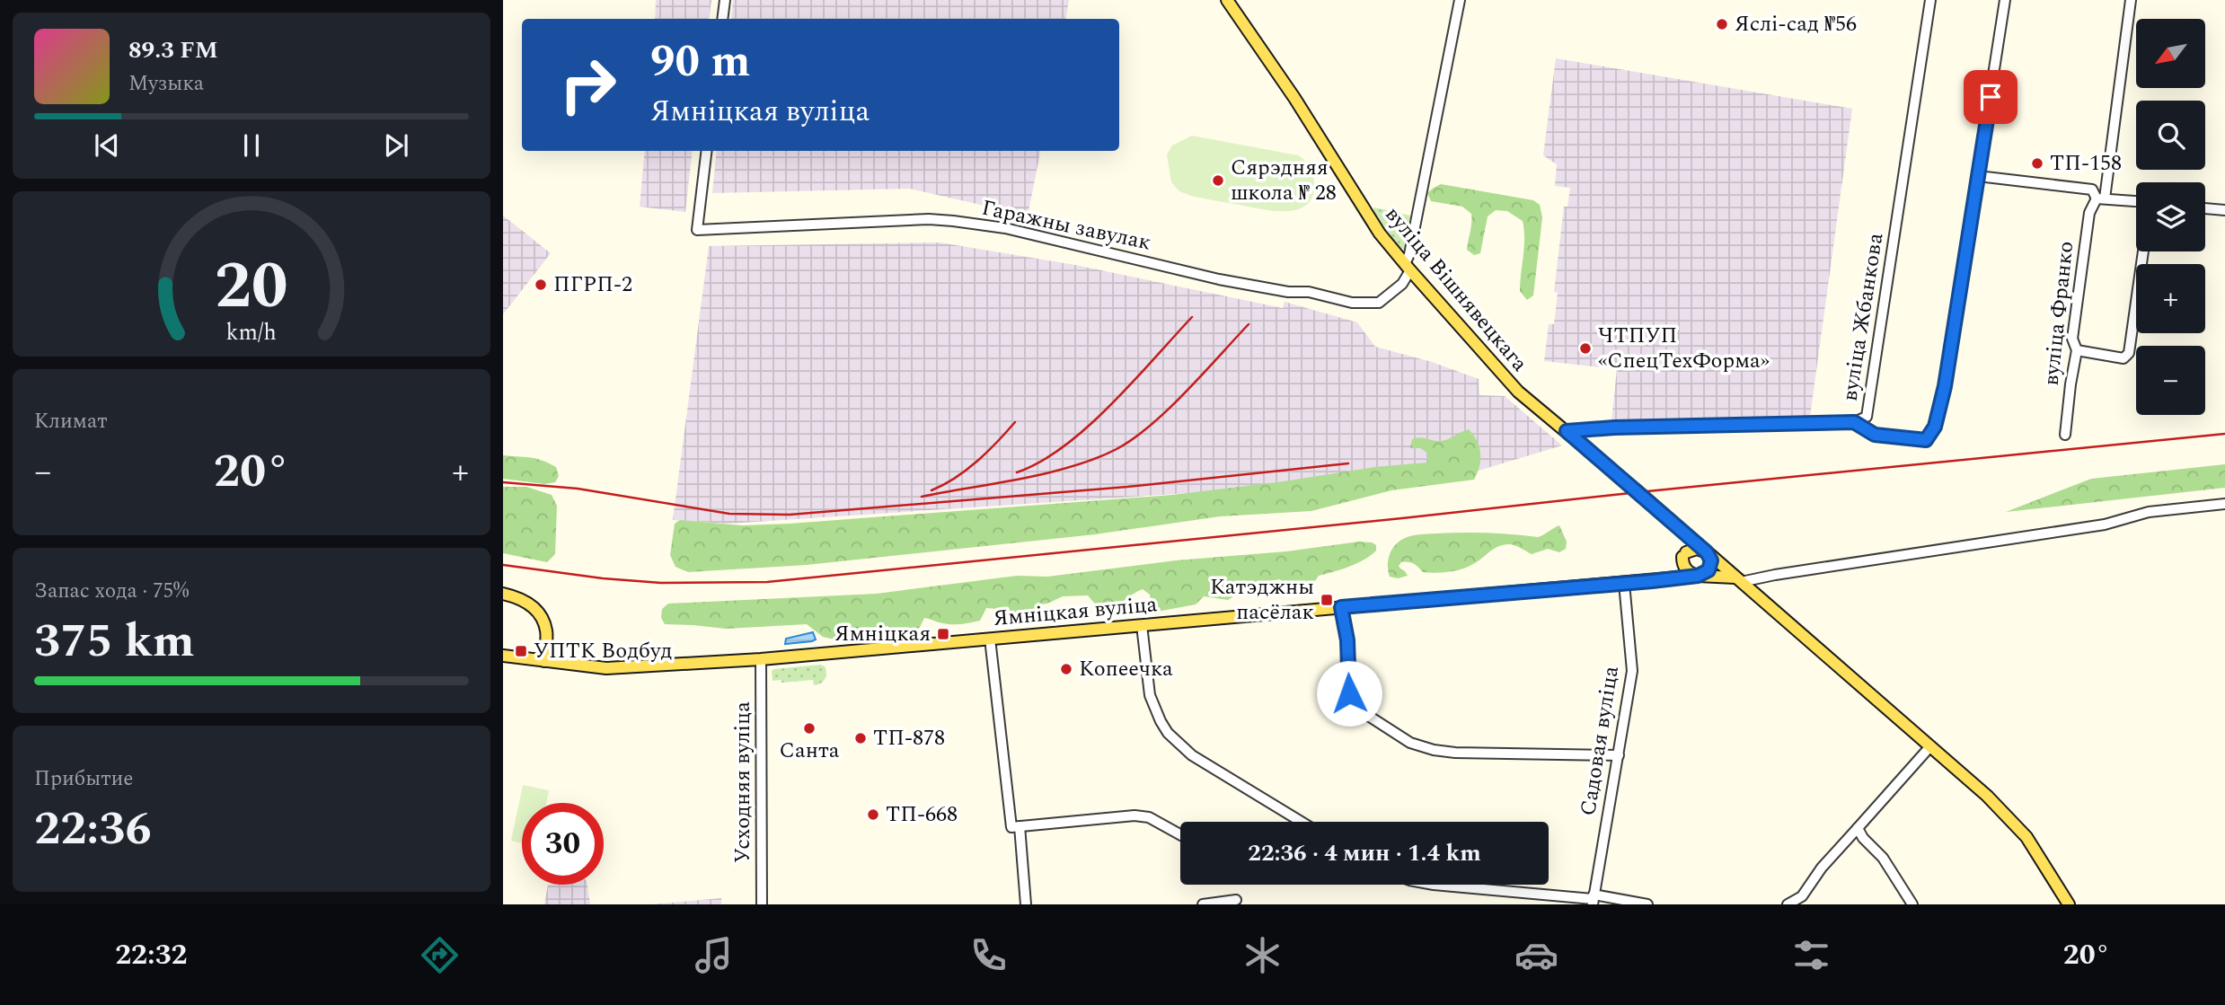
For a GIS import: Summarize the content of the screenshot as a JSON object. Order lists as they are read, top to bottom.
{
  "streets": {
    "main road": ["вуліца Вішнявецкага", "Ямніцкая вуліца"],
    "street": [
      "Гаражны завулак",
      "вуліца Франко",
      "вуліца Жбанкова",
      "Садовая вуліца",
      "Усходняя вуліца"
    ]
  },
  "crossings": [
    ["Гаражны завулак", "вуліца Вішнявецкага"],
    ["вуліца Вішнявецкага", "вуліца Жбанкова"],
    ["вуліца Вішнявецкага", "Ямніцкая вуліца"],
    ["Ямніцкая вуліца", "Садовая вуліца"],
    ["Ямніцкая вуліца", "Усходняя вуліца"]
  ],
  "places": {
    "other": [
      "Яслі-сад №56",
      "ТП-158",
      "Сярэдняя школа № 28",
      "ПГРП-2",
      "ЧТПУП «СпецТехФорма»",
      "Копеечка",
      "Санта",
      "ТП-878",
      "ТП-668"
    ],
    "transit": ["Катэджны пасёлак", "Ямніцкая", "УПТК Водбуд"]
  },
  "north": "bottom left",
  "page": {
    "map_buttons": ["+", "−"],
    "turn": ["90 m", "Ямніцкая вуліца"],
    "song": ["89.3 FM", "Музыка"],
    "tile": [
      "Климат",
      ["Запас хода · 75%", "375 km"],
      ["Прибытие", "22:36"]
    ],
    "heat": ["−", "20°", "+"],
    "limit": "30",
    "trip": "22:36 · 4 мин · 1.4 km",
    "tabs": ["22:32", "20°"],
    "gauge": ["20", "km/h"]
  }
}
